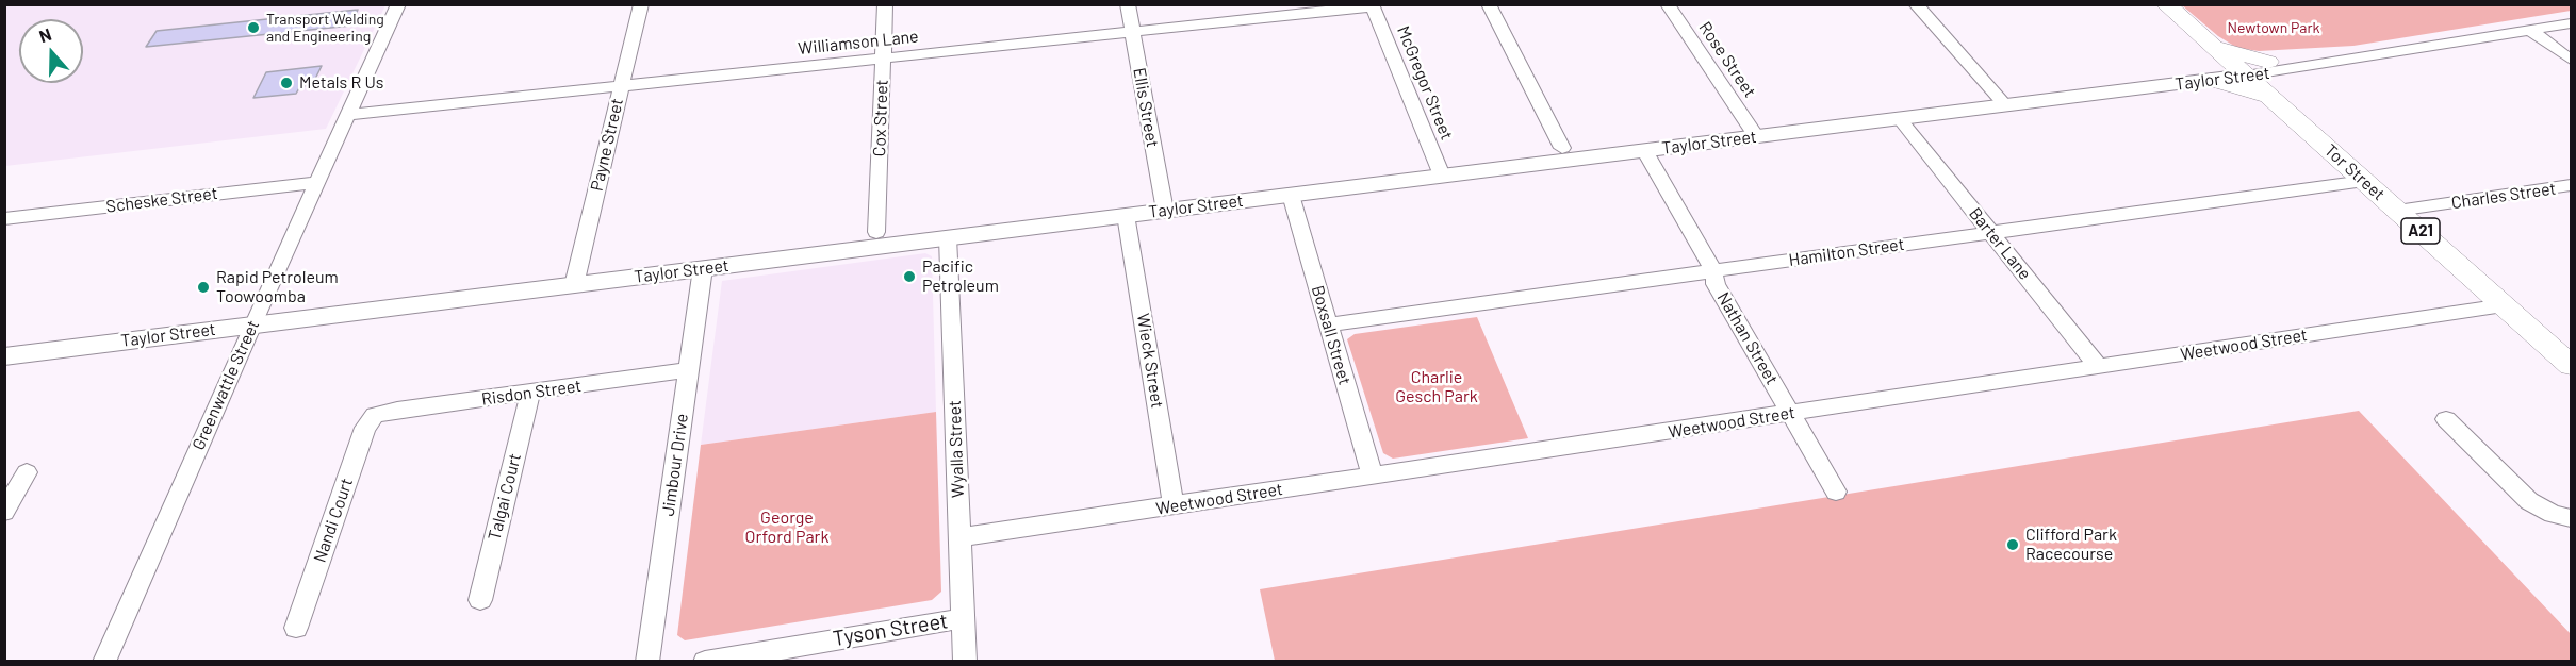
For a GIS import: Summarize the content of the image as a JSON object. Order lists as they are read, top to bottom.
{
  "streets": {
    "highway": ["Tor Street", "A21"],
    "main road": ["Taylor Street"],
    "street": [
      "Williamson Lane",
      "Rose Street",
      "McGregor Street",
      "Ellis Street",
      "Cox Street",
      "Payne Street",
      "Charles Street",
      "Scheske Street",
      "Barter Lane",
      "Hamilton Street",
      "Boxsall Street",
      "Nathan Street",
      "Weetwood Street",
      "Wieck Street",
      "Greenwattle Street",
      "Risdon Street",
      "Wyalla Street",
      "Jimbour Drive",
      "Talgai Court",
      "Nandi Court",
      "Tyson Street"
    ]
  },
  "crossings": [
    ["Williamson Lane", "McGregor Street"],
    ["Williamson Lane", "Ellis Street"],
    ["Williamson Lane", "Cox Street"],
    ["Williamson Lane", "Payne Street"],
    ["Williamson Lane", "Greenwattle Street"],
    ["Rose Street", "Taylor Street"],
    ["Taylor Street", "McGregor Street"],
    ["Taylor Street", "Ellis Street"],
    ["Taylor Street", "Cox Street"],
    ["Taylor Street", "Payne Street"],
    ["Taylor Street", "Tor Street"],
    ["Taylor Street", "Barter Lane"],
    ["Taylor Street", "Boxsall Street"],
    ["Taylor Street", "Nathan Street"],
    ["Taylor Street", "Wieck Street"],
    ["Taylor Street", "Greenwattle Street"],
    ["Taylor Street", "Wyalla Street"],
    ["Taylor Street", "Jimbour Drive"],
    ["Tor Street", "Charles Street"],
    ["Tor Street", "Hamilton Street"],
    ["Tor Street", "Weetwood Street"],
    ["Scheske Street", "Greenwattle Street"],
    ["Barter Lane", "Hamilton Street"],
    ["Barter Lane", "Weetwood Street"],
    ["Hamilton Street", "Boxsall Street"],
    ["Hamilton Street", "Nathan Street"],
    ["Boxsall Street", "Weetwood Street"],
    ["Nathan Street", "Weetwood Street"],
    ["Weetwood Street", "Wieck Street"],
    ["Weetwood Street", "Wyalla Street"],
    ["Risdon Street", "Jimbour Drive"],
    ["Risdon Street", "Talgai Court"],
    ["Risdon Street", "Nandi Court"],
    ["Wyalla Street", "Tyson Street"]
  ],
  "parks": ["Newtown Park", "Charlie Gesch Park", "George Orford Park"],
  "places": [
    "Transport Welding and Engineering",
    "Metals R Us",
    "Pacific Petroleum",
    "Rapid Petroleum Toowoomba",
    "Clifford Park Racecourse"
  ],
  "north": "top"
}
